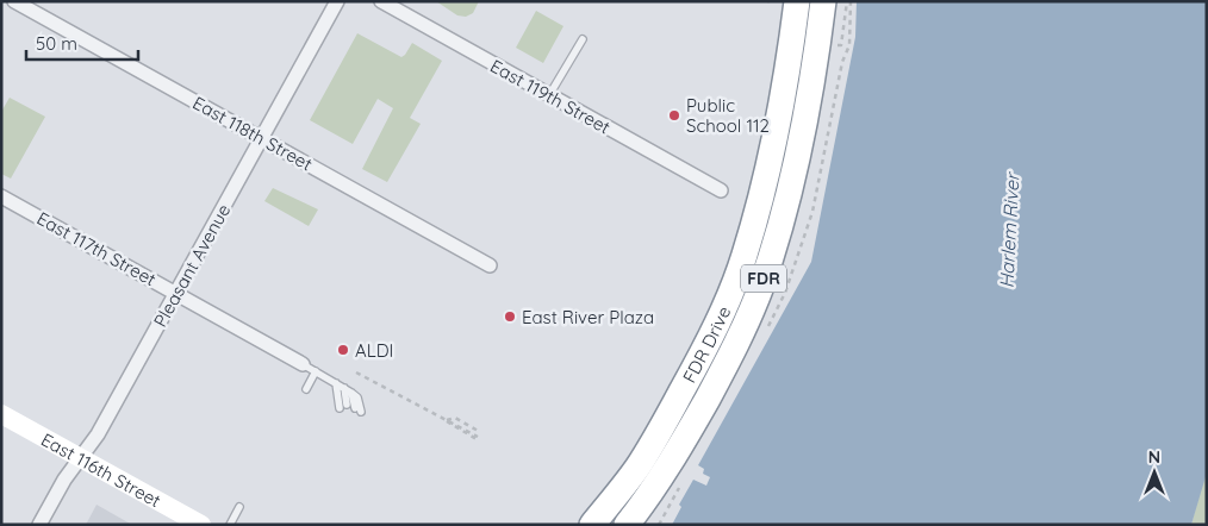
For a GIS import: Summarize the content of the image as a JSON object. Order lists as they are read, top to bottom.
{
  "streets": {
    "highway": ["FDR", "FDR Drive"],
    "street": [
      "East 119th Street",
      "East 118th Street",
      "East 117th Street",
      "Pleasant Avenue",
      "East 116th Street"
    ]
  },
  "crossings": [
    ["East 118th Street", "Pleasant Avenue"],
    ["East 117th Street", "Pleasant Avenue"],
    ["Pleasant Avenue", "East 116th Street"]
  ],
  "water": ["Harlem River"],
  "places": ["Public School 112", "East River Plaza", "ALDI"],
  "scale_bar": "50 m",
  "north": "top"
}
